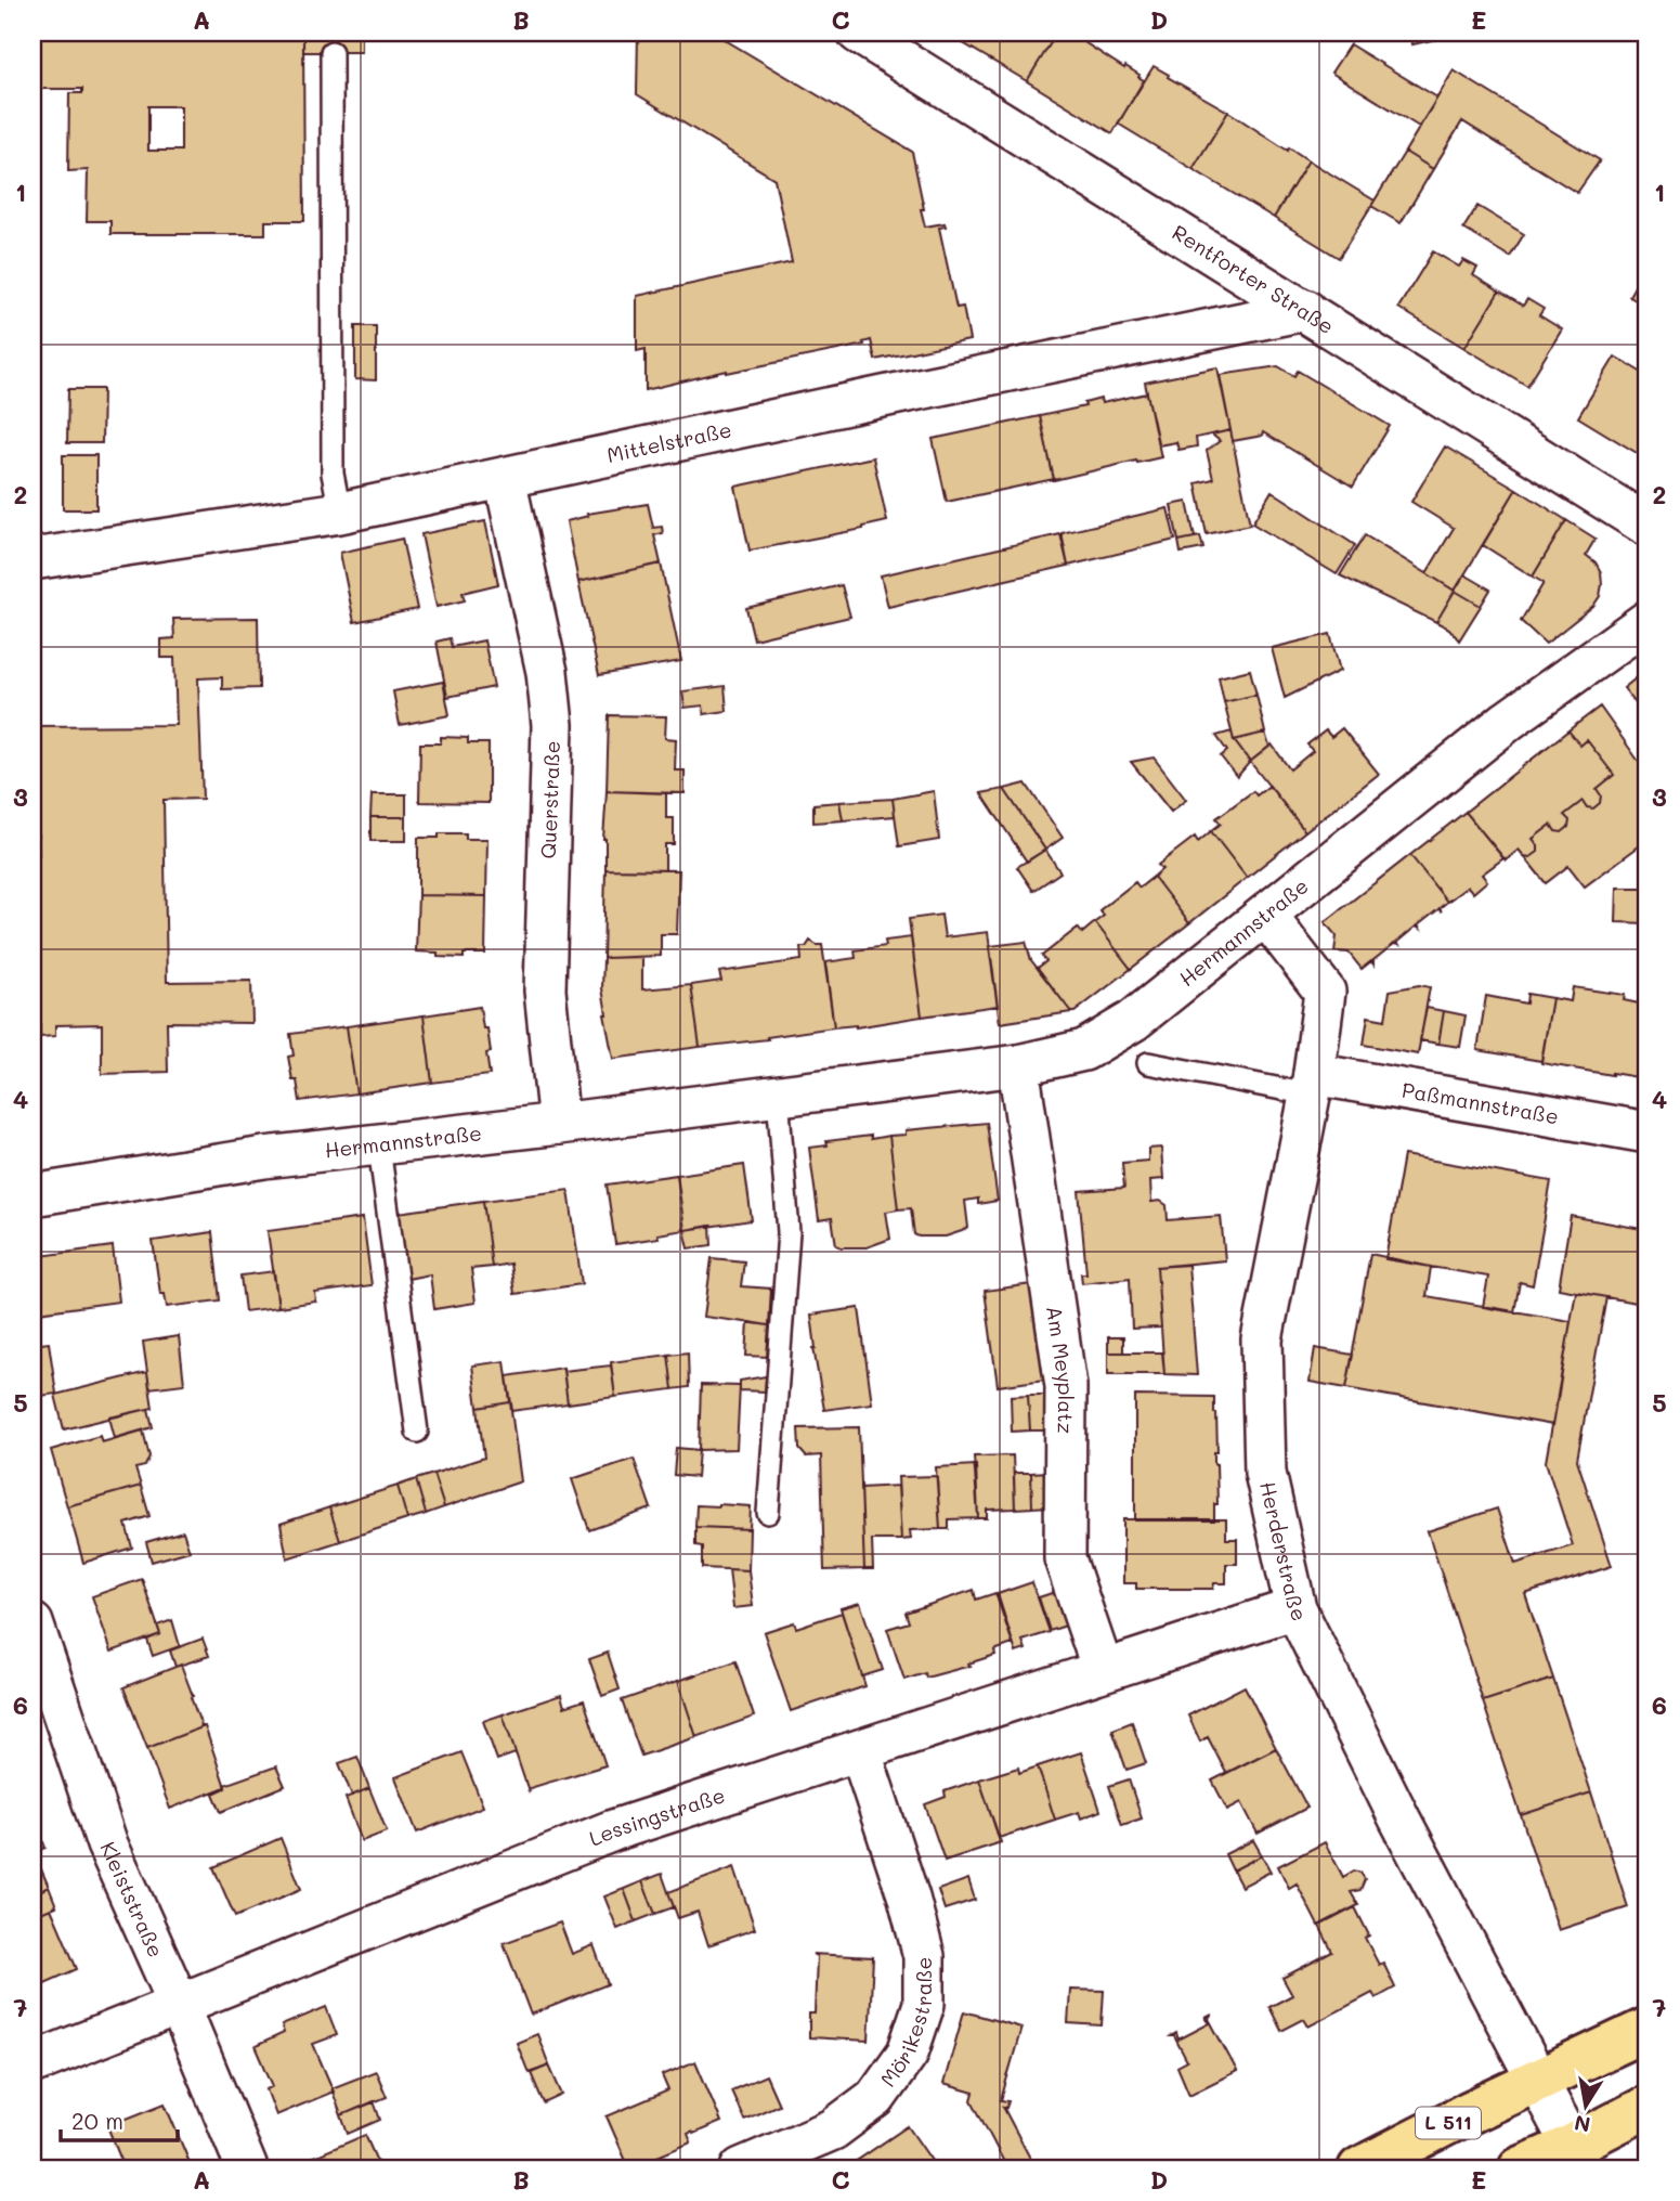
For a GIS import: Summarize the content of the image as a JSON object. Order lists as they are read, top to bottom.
{
  "streets": {
    "main road": ["L 511"],
    "street": [
      "Rentforter Straße",
      "Mittelstraße",
      "Querstraße",
      "Hermannstraße",
      "Paßmannstraße",
      "Am Meyplatz",
      "Herderstraße",
      "Lessingstraße",
      "Kleiststraße",
      "Mörikestraße"
    ]
  },
  "crossings": [
    ["Rentforter Straße", "Mittelstraße"],
    ["Mittelstraße", "Querstraße"],
    ["Querstraße", "Hermannstraße"],
    ["Hermannstraße", "Am Meyplatz"],
    ["Hermannstraße", "Herderstraße"],
    ["Paßmannstraße", "Herderstraße"],
    ["Am Meyplatz", "Lessingstraße"],
    ["Herderstraße", "Lessingstraße"],
    ["Herderstraße", "L 511"],
    ["Lessingstraße", "Kleiststraße"],
    ["Lessingstraße", "Mörikestraße"]
  ],
  "scale_bar": "20 m",
  "north": "bottom",
  "grid": {
    "columns": [
      "A",
      "B",
      "C",
      "D",
      "E"
    ],
    "rows": [
      "1",
      "2",
      "3",
      "4",
      "5",
      "6",
      "7"
    ]
  }
}
